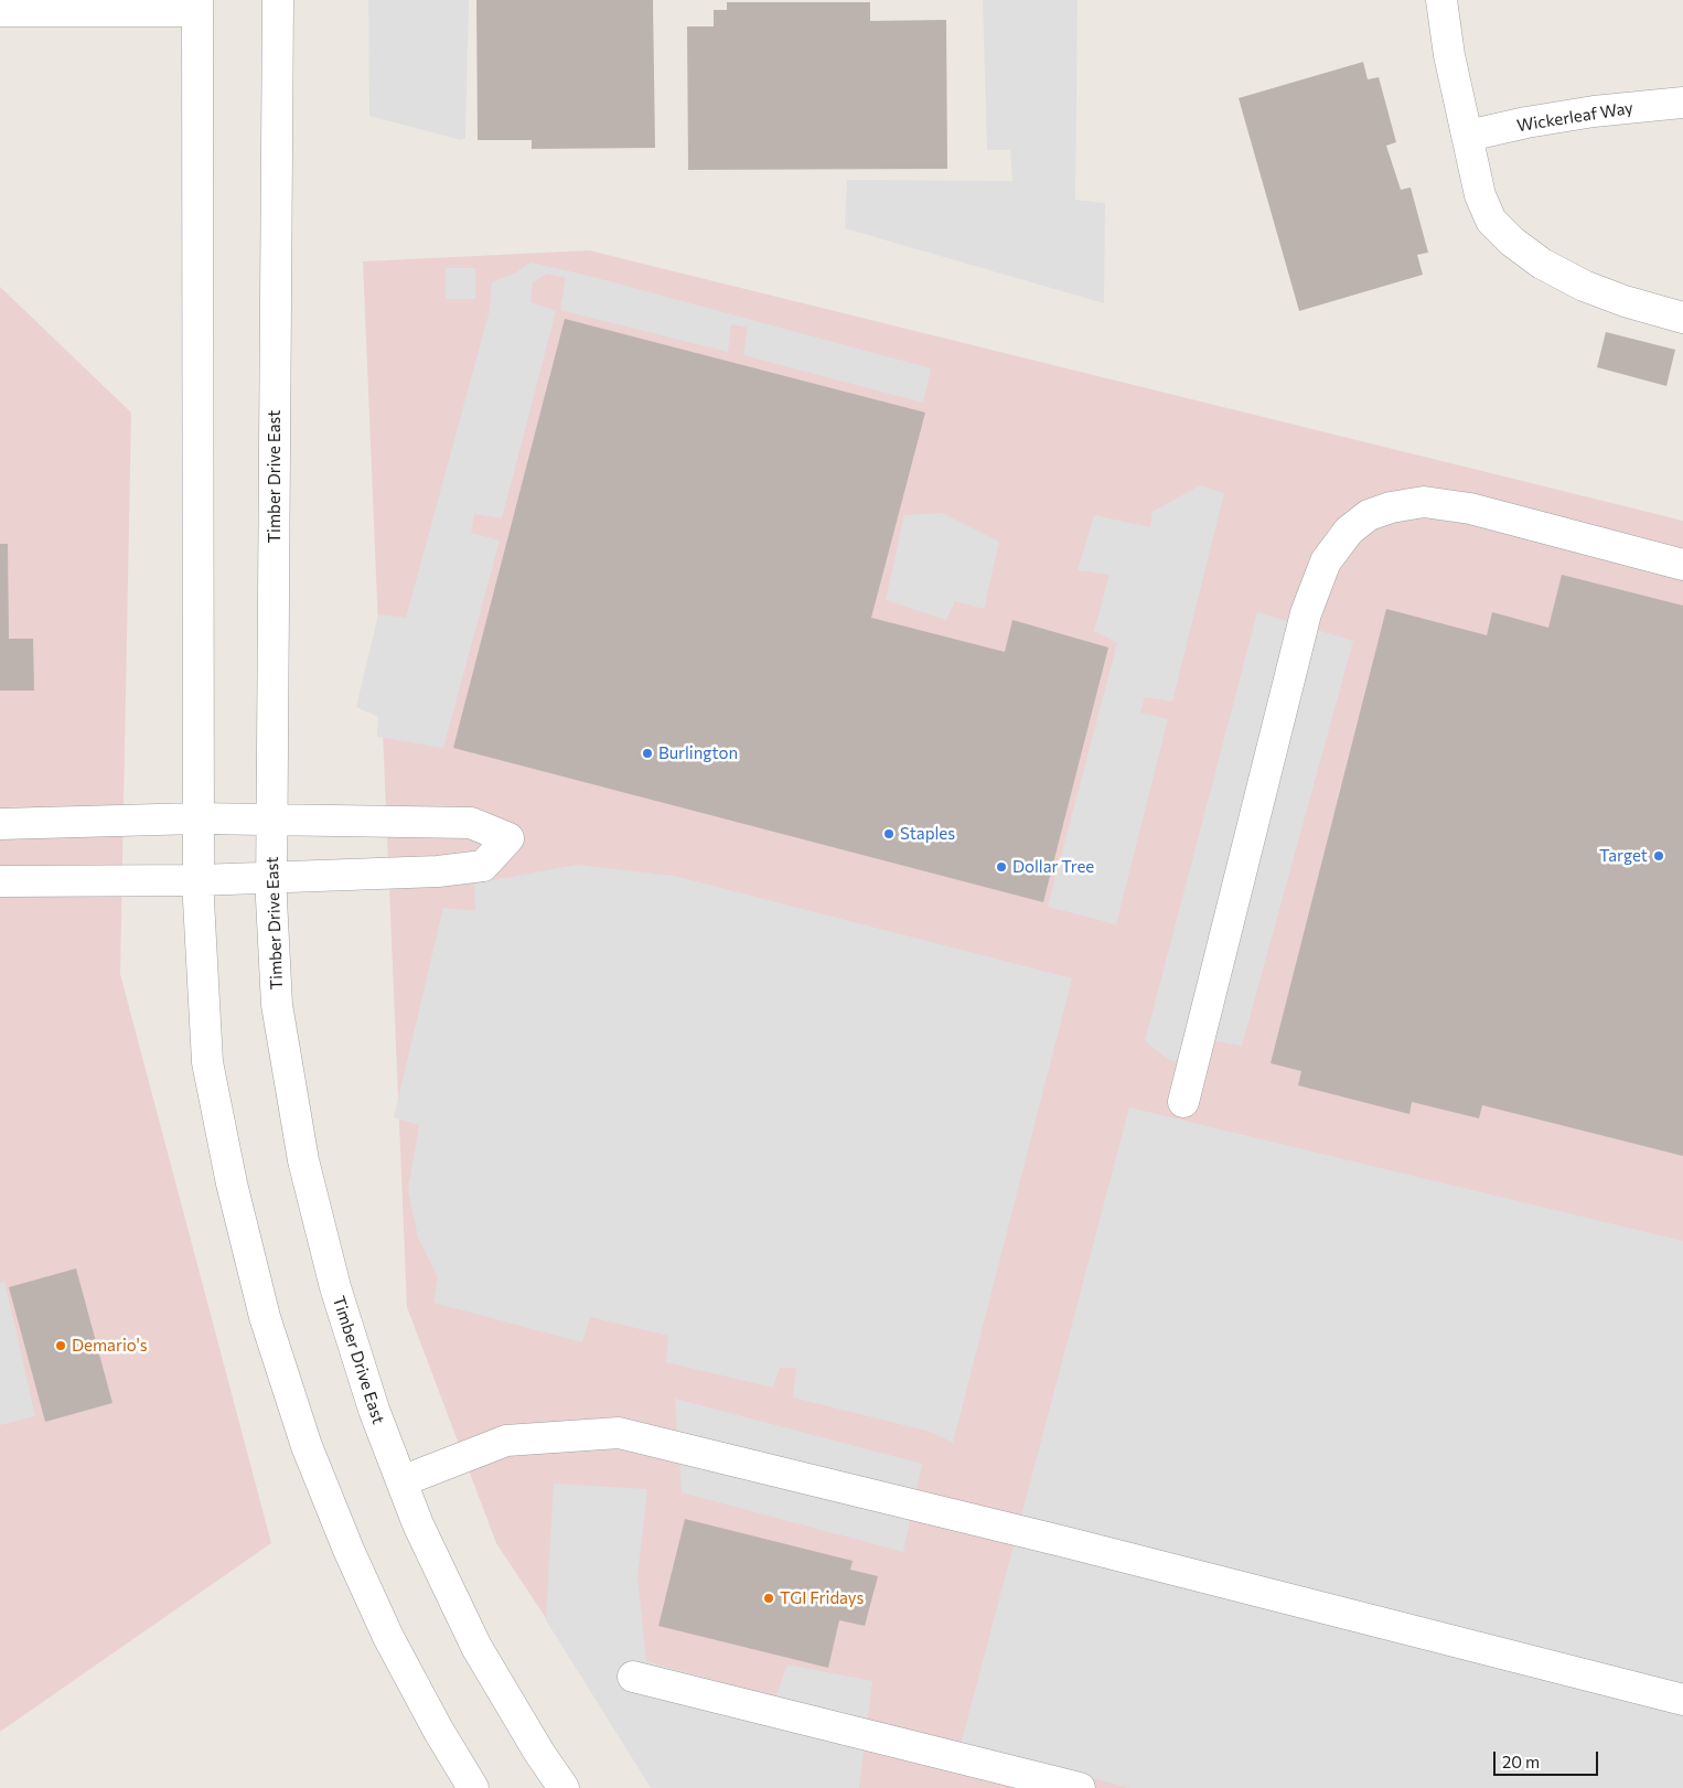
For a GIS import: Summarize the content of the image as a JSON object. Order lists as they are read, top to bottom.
{
  "streets": {
    "street": ["Wickerleaf Way", "Timber Drive East"]
  },
  "places": [
    "Burlington",
    "Staples",
    "Target",
    "Dollar Tree",
    "Demario's",
    "TGI Fridays"
  ],
  "scale_bar": "20 m"
}
